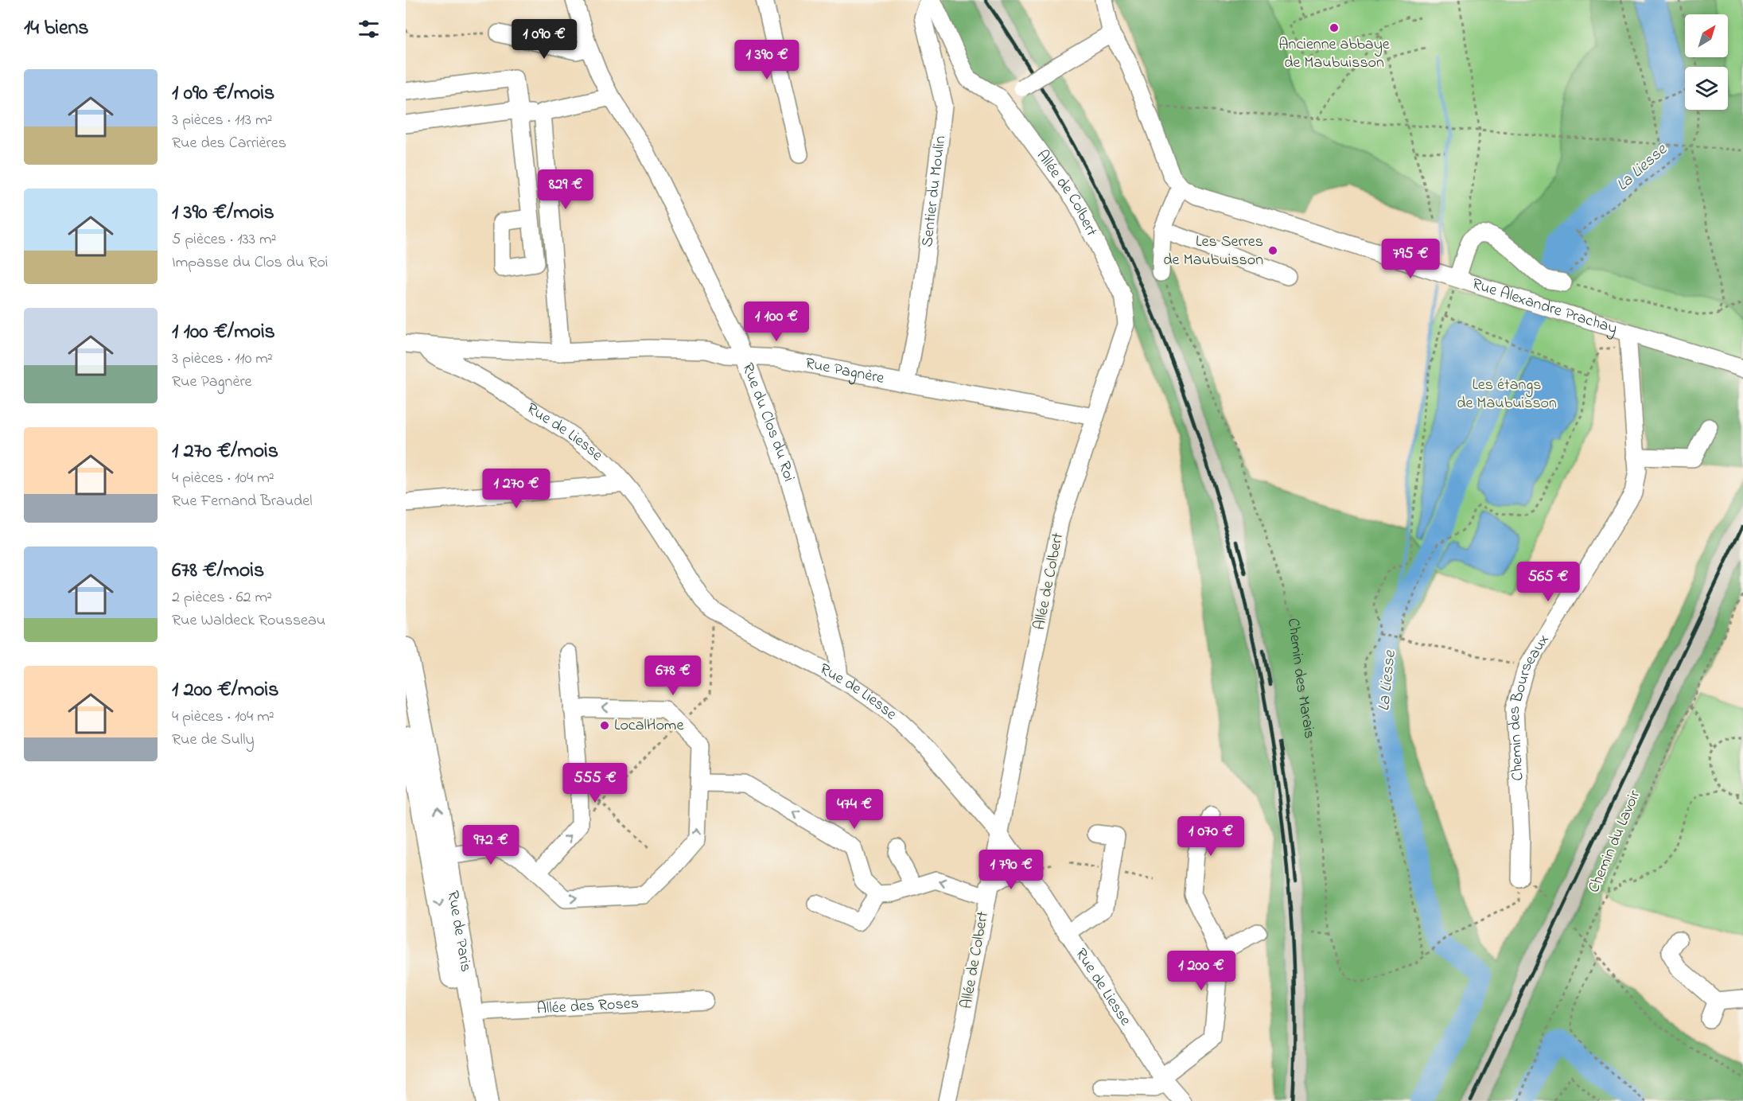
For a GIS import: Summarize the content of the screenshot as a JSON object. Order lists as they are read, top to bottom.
{
  "streets": {
    "main road": ["Rue de Paris"],
    "street": [
      "Sentier du Moulin",
      "Allée de Colbert",
      "Rue Alexandre Prachay",
      "Rue Pagnère",
      "Rue du Clos du Roi",
      "Rue de Liesse",
      "Chemin des Bourseaux",
      "Allée des Roses"
    ],
    "path": ["Chemin des Marais", "Chemin du Lavoir"]
  },
  "crossings": [
    ["Sentier du Moulin", "Rue Pagnère"],
    ["Allée de Colbert", "Rue Pagnère"],
    ["Allée de Colbert", "Rue de Liesse"],
    ["Rue Alexandre Prachay", "Chemin des Bourseaux"],
    ["Rue Pagnère", "Rue du Clos du Roi"],
    ["Rue du Clos du Roi", "Rue de Liesse"],
    ["Chemin des Marais", "Chemin des Bourseaux"],
    ["Rue de Paris", "Allée des Roses"]
  ],
  "water": ["La Liesse"],
  "parks": ["Les étangs de Maubuisson"],
  "places": ["Ancienne abbaye de Maubuisson", "Les Serres de Maubuisson", "LocalHome"],
  "north": "top right",
  "page": {
    "heading": "14 biens",
    "price": [
      "1 090 €",
      "1 390 €",
      "829 €",
      "795 €",
      "1 100 €",
      "1 270 €",
      "565 €",
      "678 €",
      "555 €",
      "474 €",
      "1 070 €",
      "972 €",
      "1 790 €",
      "1 200 €"
    ],
    "list": [
      {
        "name": "1 090 €/mois",
        "note": "3 pièces · 113 m² · Rue des Carrières"
      },
      {
        "name": "1 390 €/mois",
        "note": "5 pièces · 133 m² · Impasse du Clos du Roi"
      },
      {
        "name": "1 100 €/mois",
        "note": "3 pièces · 110 m² · Rue Pagnère"
      },
      {
        "name": "1 270 €/mois",
        "note": "4 pièces · 104 m² · Rue Fernand Braudel"
      },
      {
        "name": "678 €/mois",
        "note": "2 pièces · 62 m² · Rue Waldeck Rousseau"
      },
      {
        "name": "1 200 €/mois",
        "note": "4 pièces · 104 m² · Rue de Sully"
      }
    ]
  }
}
